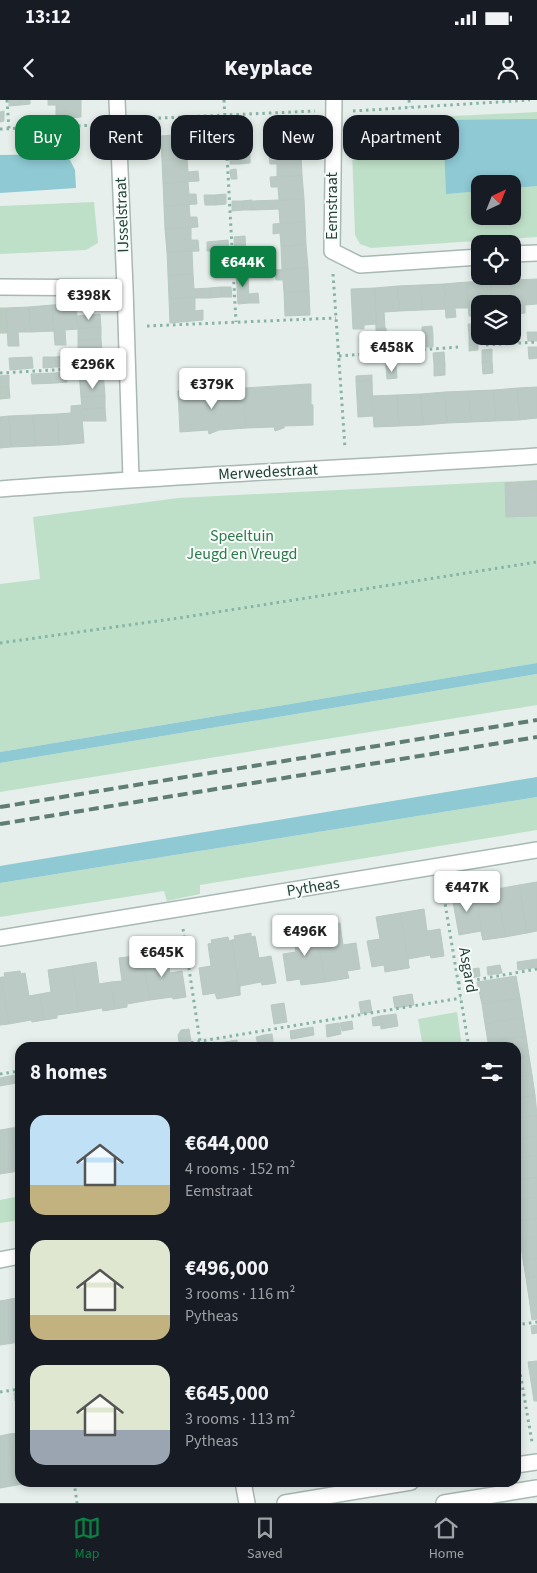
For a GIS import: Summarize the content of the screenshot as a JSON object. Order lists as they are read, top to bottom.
{
  "streets": {
    "street": [
      "Eemstraat",
      "IJsselstraat",
      "Merwedestraat",
      "Pytheas"
    ],
    "path": ["Asgard"]
  },
  "crossings": [
    ["IJsselstraat", "Merwedestraat"],
    ["Pytheas", "Asgard"]
  ],
  "parks": ["Speeltuin Jeugd en Vreugd"],
  "north": "top right",
  "page": {
    "status": "13:12",
    "header": "Keyplace",
    "chip": [
      "Buy",
      "Rent",
      "Filters",
      "New",
      "Apartment"
    ],
    "price": [
      "€644K",
      "€398K",
      "€458K",
      "€296K",
      "€379K",
      "€447K",
      "€496K",
      "€645K"
    ],
    "heading": "8 homes",
    "list": [
      {
        "name": "€644,000",
        "note": "4 rooms · 152 m² · Eemstraat"
      },
      {
        "name": "€496,000",
        "note": "3 rooms · 116 m² · Pytheas"
      },
      {
        "name": "€645,000",
        "note": "3 rooms · 113 m² · Pytheas"
      }
    ],
    "tabs": ["Map", "Saved", "Home"]
  }
}
